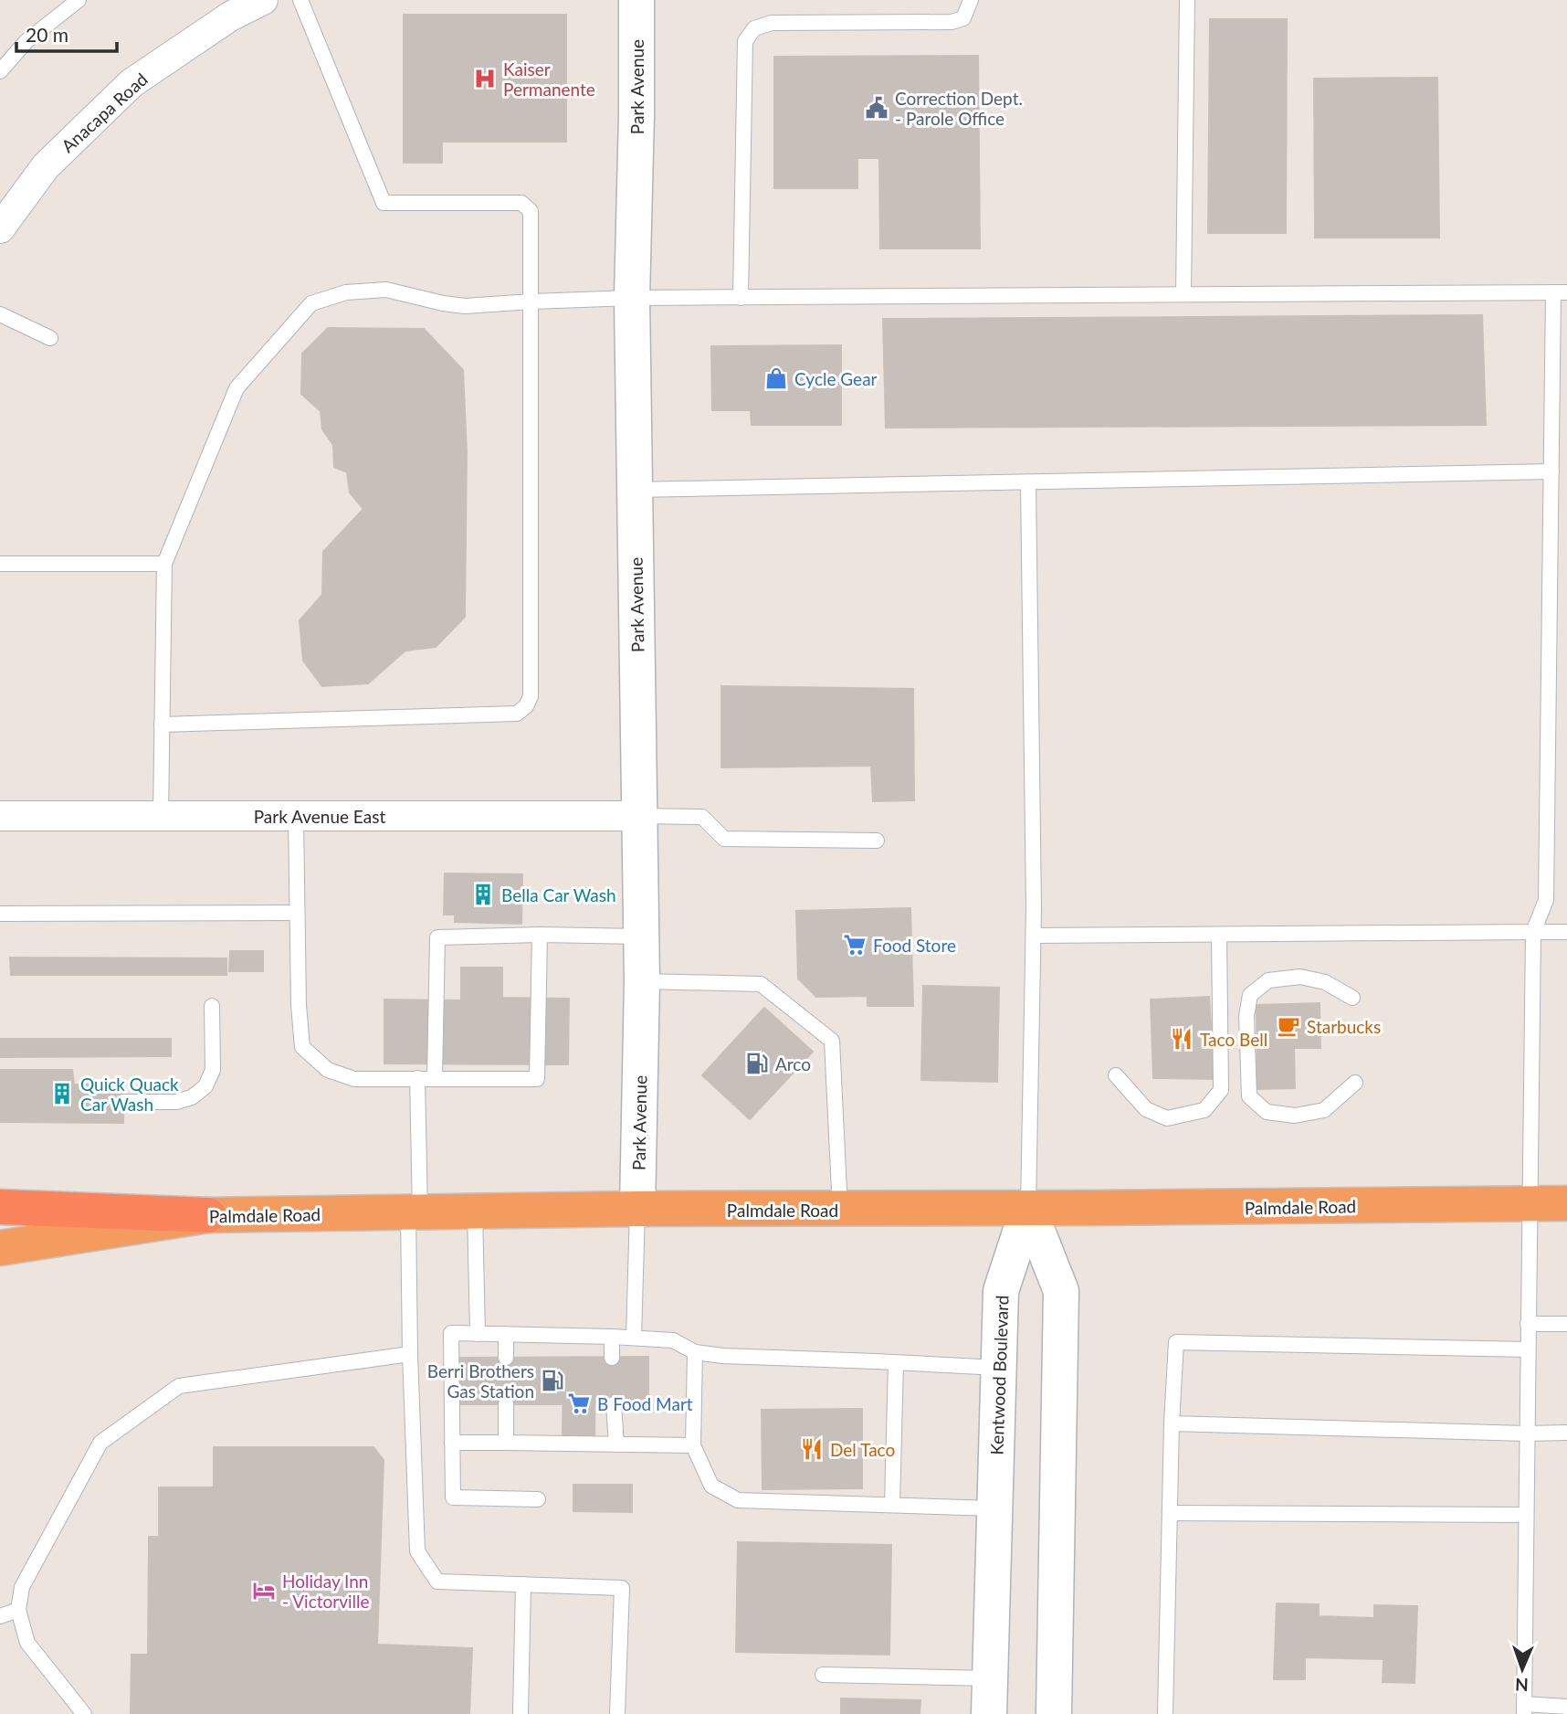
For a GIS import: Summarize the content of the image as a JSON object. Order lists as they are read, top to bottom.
{
  "streets": {
    "highway": ["Palmdale Road"],
    "street": [
      "Park Avenue",
      "Anacapa Road",
      "Park Avenue East",
      "Kentwood Boulevard"
    ]
  },
  "crossings": [
    ["Park Avenue", "Park Avenue East"],
    ["Park Avenue", "Palmdale Road"],
    ["Palmdale Road", "Kentwood Boulevard"]
  ],
  "places": {
    "hospital": ["Kaiser Permanente"],
    "public building": ["Correction Dept. - Parole Office"],
    "shop": ["Cycle Gear"],
    "building": ["Bella Car Wash", "Quick Quack Car Wash"],
    "supermarket": ["Food Store", "B Food Mart"],
    "cafe": ["Starbucks"],
    "restaurant": ["Taco Bell", "Del Taco"],
    "fuel station": ["Arco", "Berri Brothers Gas Station"],
    "hotel": ["Holiday Inn - Victorville"]
  },
  "scale_bar": "20 m",
  "north": "bottom"
}
